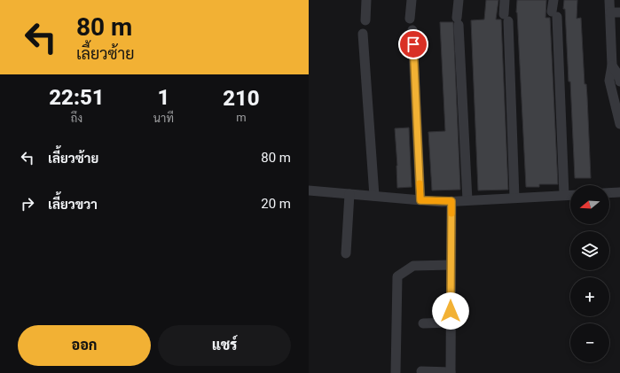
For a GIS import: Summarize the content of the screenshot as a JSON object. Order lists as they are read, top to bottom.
{
  "north": "left",
  "page": {
    "turn": ["80 m", "เลี้ยวซ้าย"],
    "eta": [
      "22:51",
      "ถึง",
      "1",
      "นาที",
      "210",
      "m"
    ],
    "list": [
      {
        "name": "เลี้ยวซ้าย",
        "value": "80 m"
      },
      {
        "name": "เลี้ยวขวา",
        "value": "20 m"
      }
    ],
    "map_buttons": ["+", "−"],
    "buttons": ["ออก", "แชร์"]
  }
}
